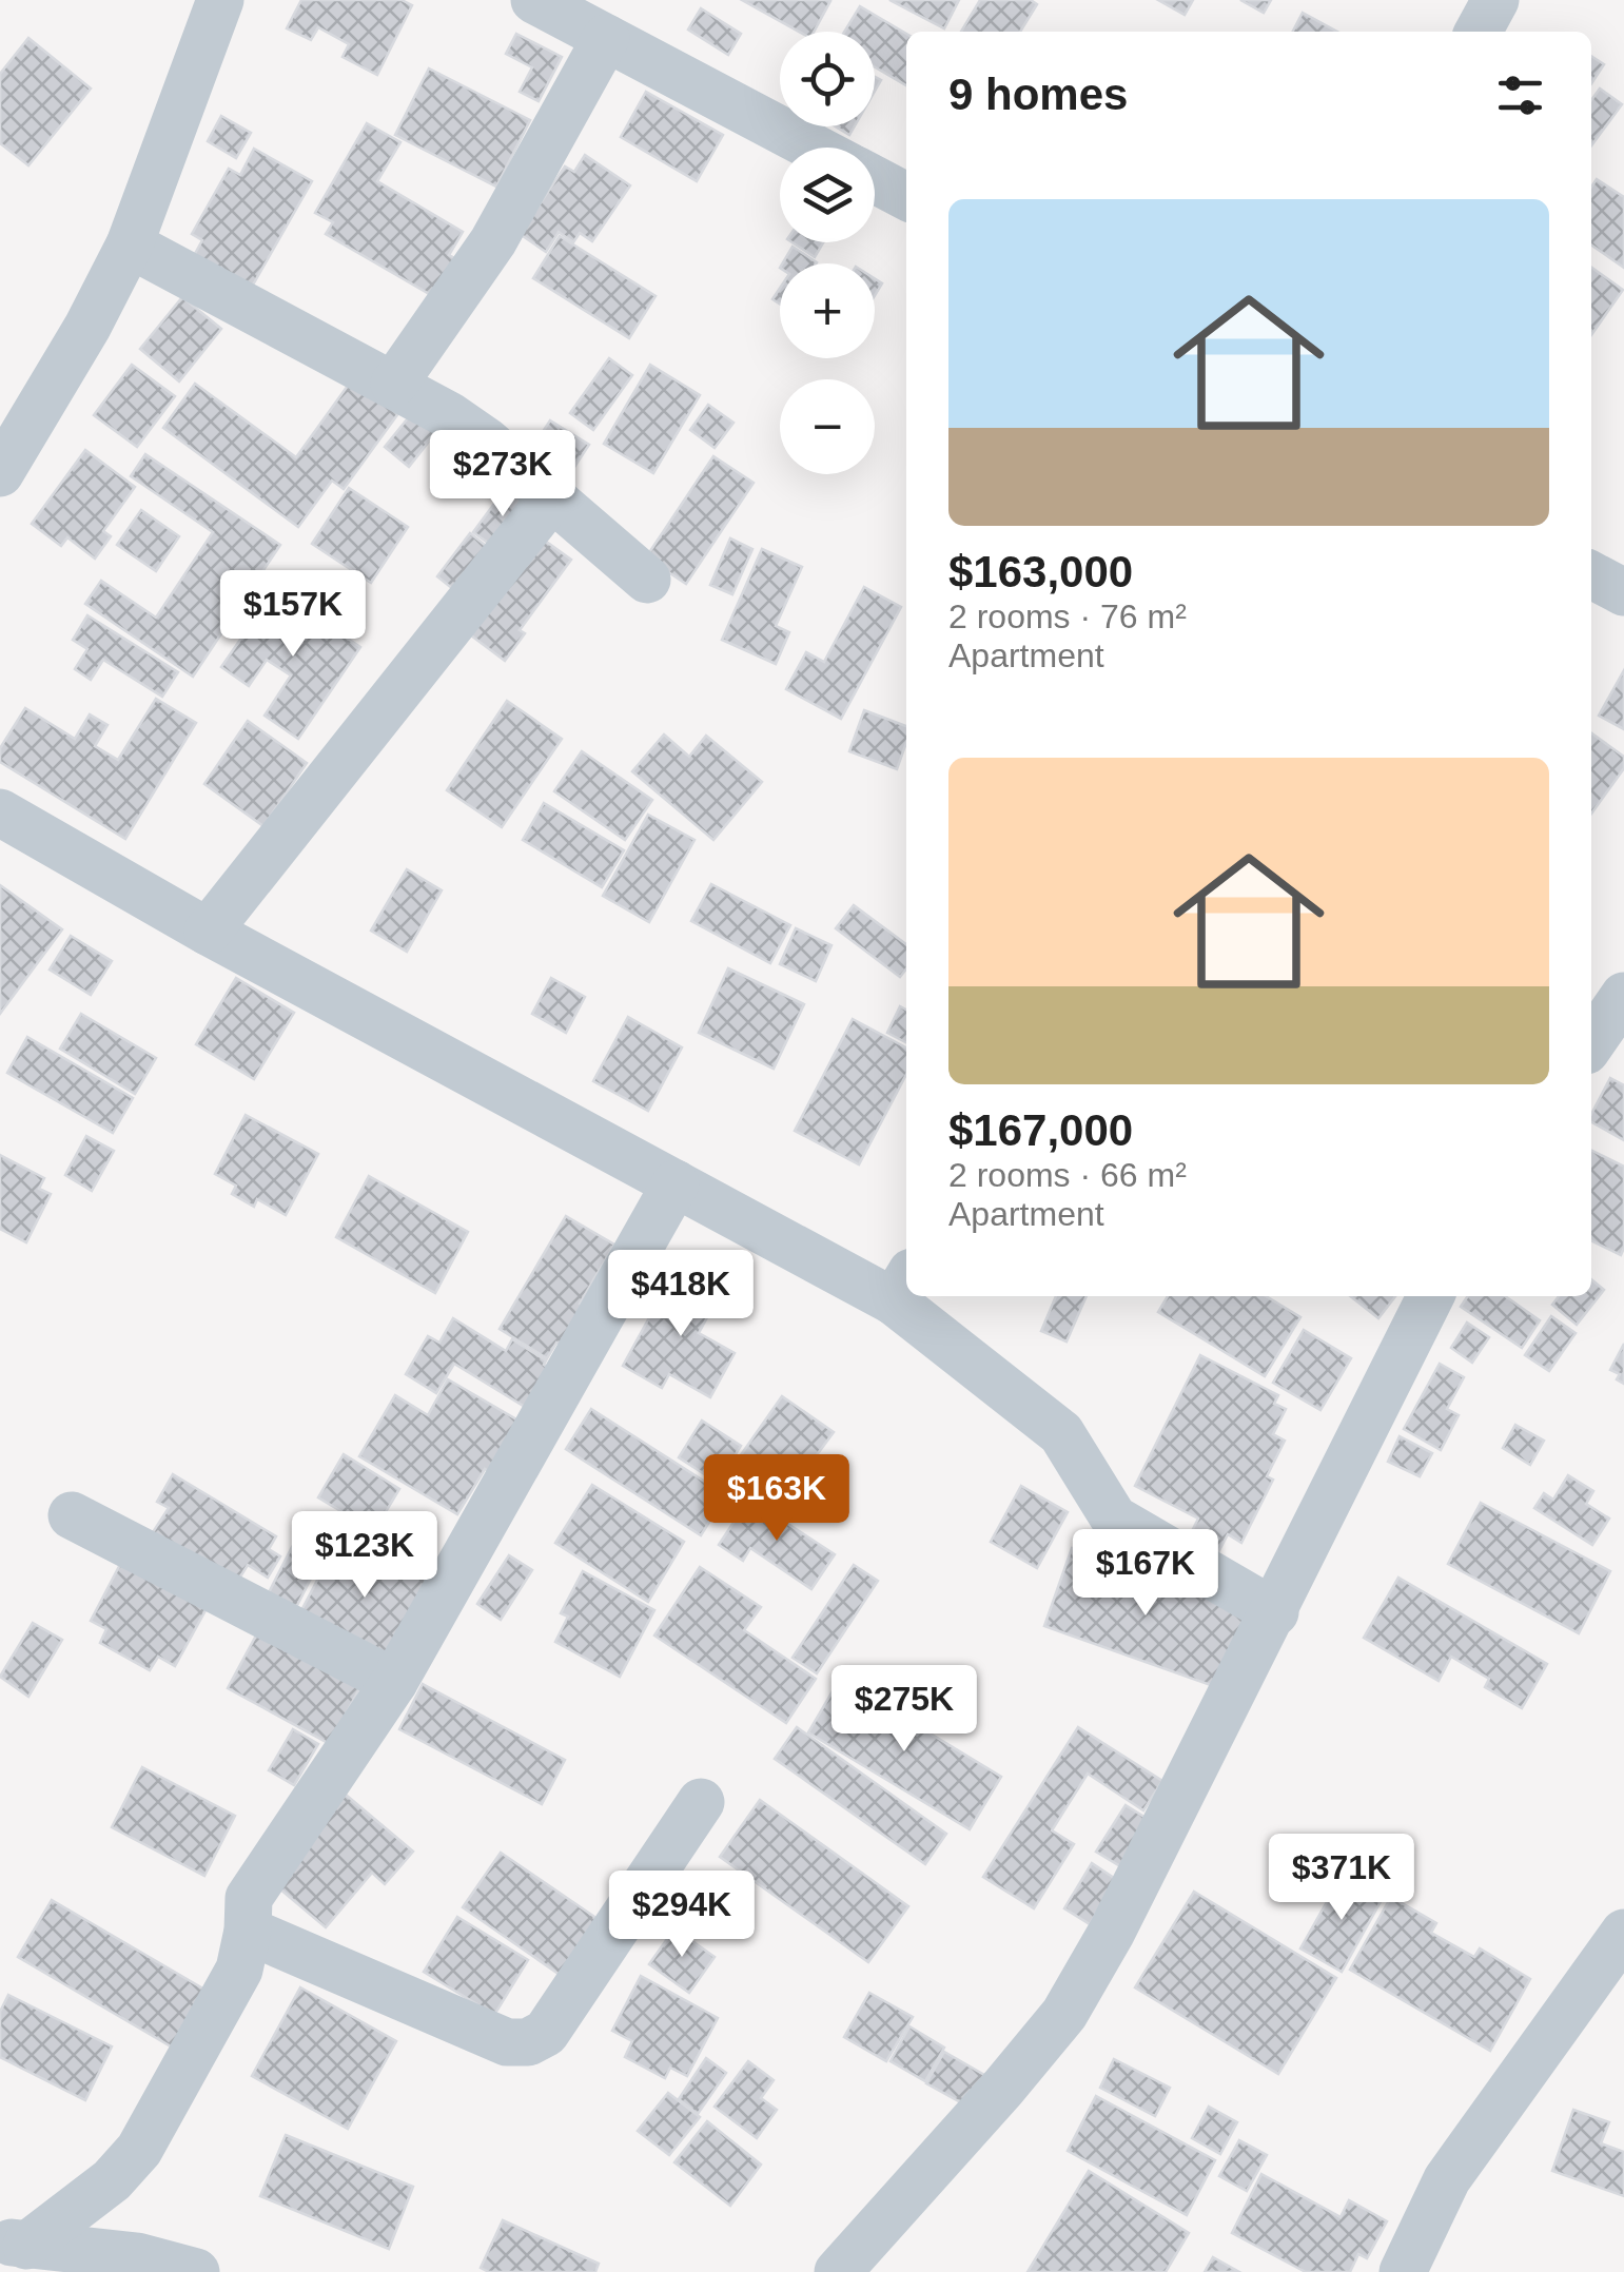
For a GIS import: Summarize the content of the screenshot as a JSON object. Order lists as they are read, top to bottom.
{
  "page": {
    "map_buttons": ["+", "−"],
    "heading": "9 homes",
    "list": [
      {
        "name": "$163,000",
        "note": "2 rooms · 76 m² · Apartment"
      },
      {
        "name": "$167,000",
        "note": "2 rooms · 66 m² · Apartment"
      }
    ],
    "price": [
      "$273K",
      "$157K",
      "$418K",
      "$163K",
      "$123K",
      "$167K",
      "$275K",
      "$371K",
      "$294K"
    ]
  }
}
